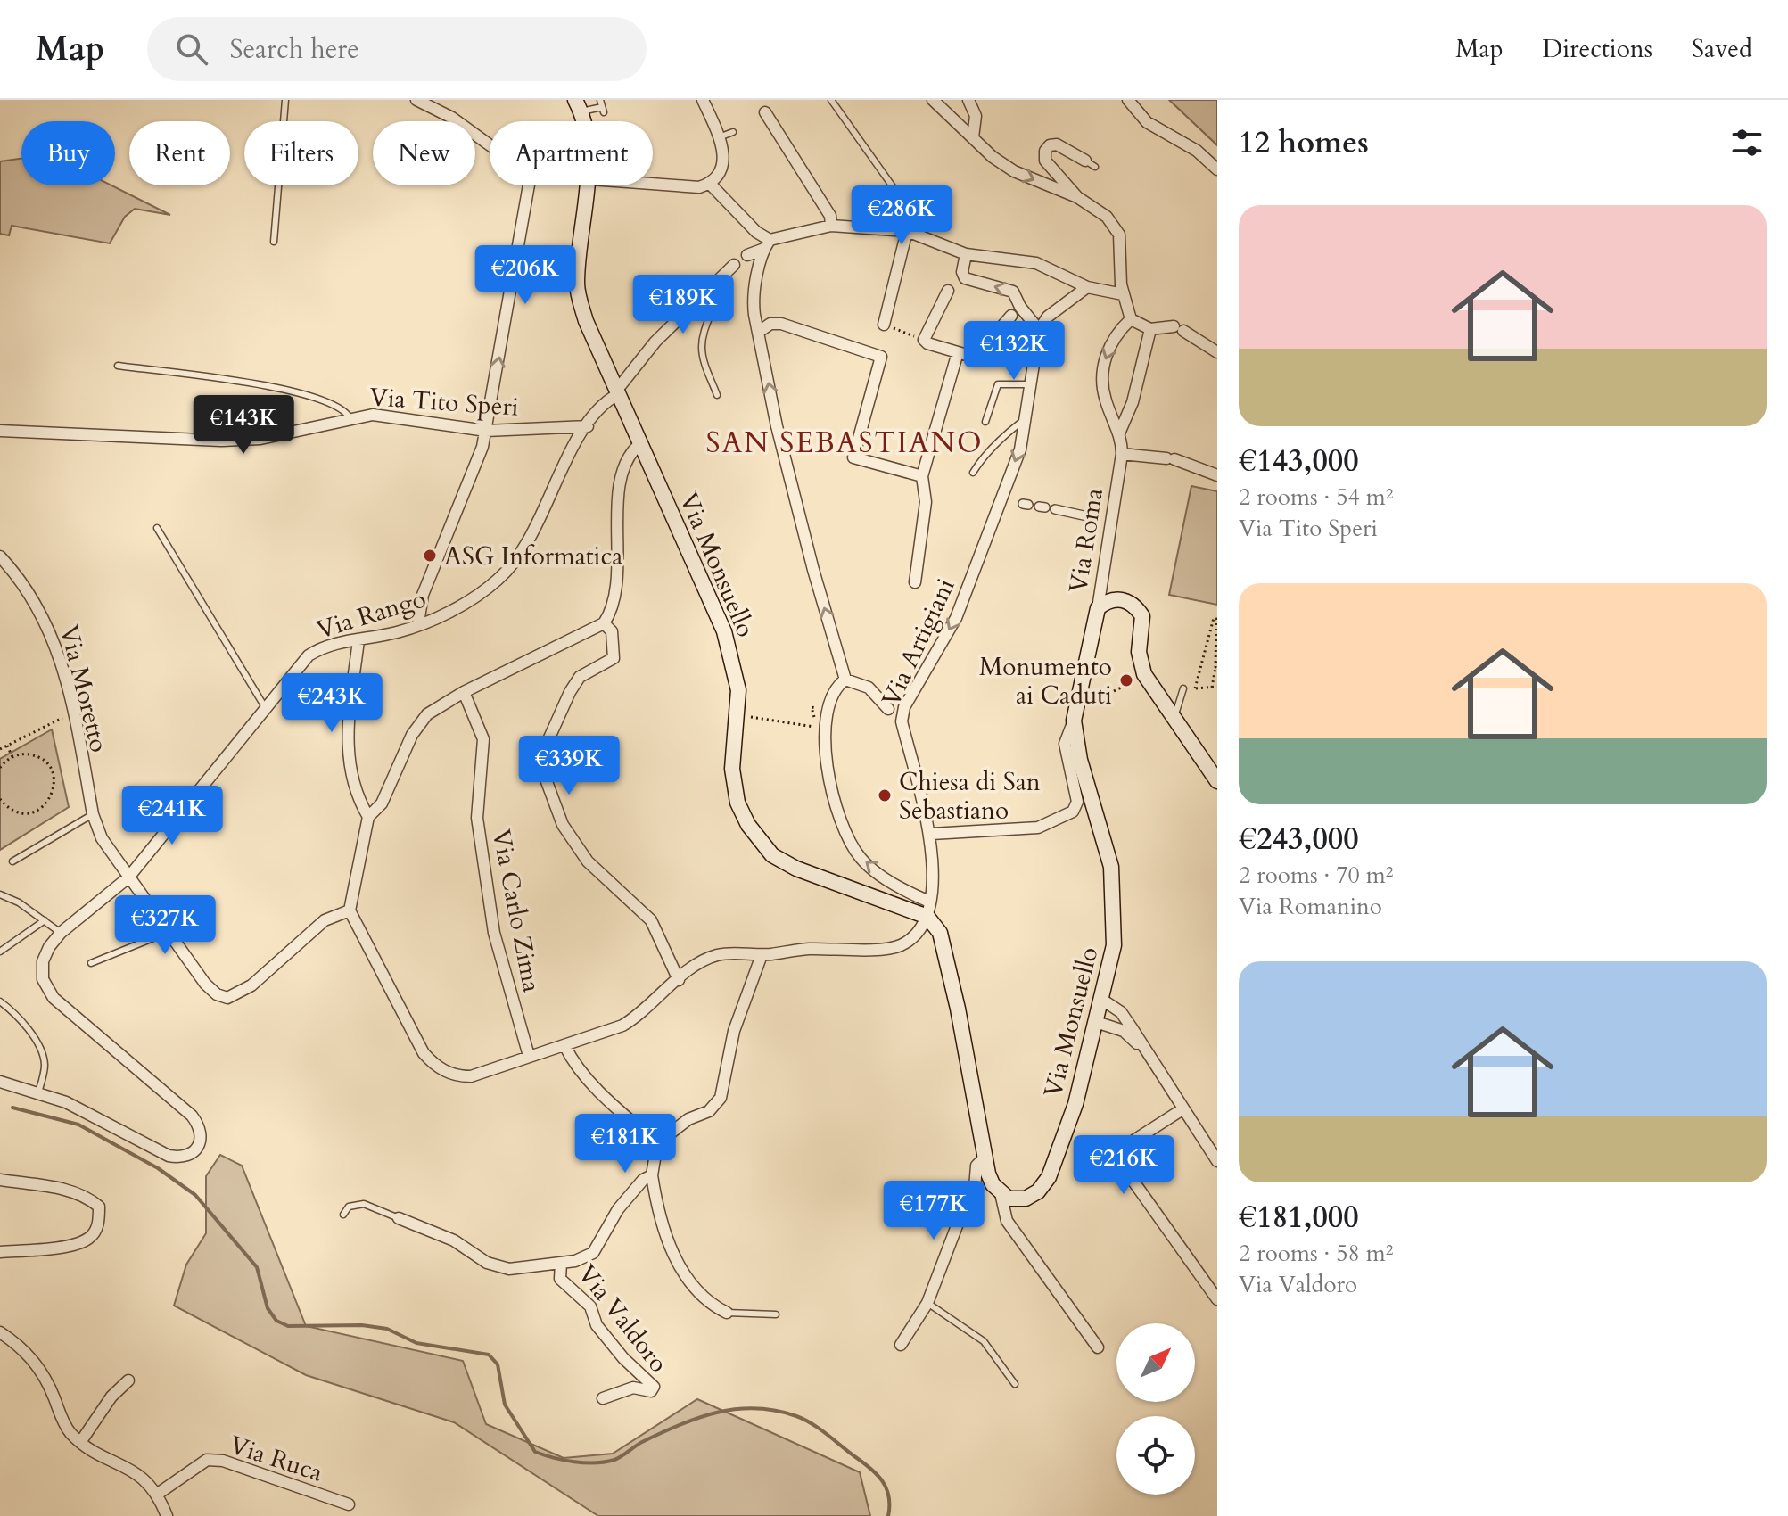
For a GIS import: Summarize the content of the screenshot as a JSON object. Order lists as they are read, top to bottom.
{
  "streets": {
    "main road": ["Via Roma", "Via Monsuello"],
    "street": [
      "Via Tito Speri",
      "Via Rango",
      "Via Artigiani",
      "Via Moretto",
      "Via Carlo Zima",
      "Via Valdoro",
      "Via Ruca"
    ]
  },
  "crossings": [
    ["Via Tito Speri", "Via Rango"],
    ["Via Roma", "Via Monsuello"],
    ["Via Monsuello", "Via Rango"],
    ["Via Monsuello", "Via Artigiani"],
    ["Via Rango", "Via Moretto"]
  ],
  "districts": ["SAN SEBASTIANO"],
  "places": ["ASG Informatica", "Monumento ai Caduti", "Chiesa di San Sebastiano"],
  "north": "top right",
  "page": {
    "header": "Map",
    "search": "Search here",
    "nav": ["Map", "Directions", "Saved"],
    "heading": "12 homes",
    "chip": [
      "Buy",
      "Rent",
      "Filters",
      "New",
      "Apartment"
    ],
    "price": [
      "€286K",
      "€206K",
      "€189K",
      "€132K",
      "€143K",
      "€243K",
      "€339K",
      "€241K",
      "€327K",
      "€181K",
      "€216K",
      "€177K"
    ],
    "list": [
      {
        "name": "€143,000",
        "note": "2 rooms · 54 m² · Via Tito Speri"
      },
      {
        "name": "€243,000",
        "note": "2 rooms · 70 m² · Via Romanino"
      },
      {
        "name": "€181,000",
        "note": "2 rooms · 58 m² · Via Valdoro"
      }
    ]
  }
}
